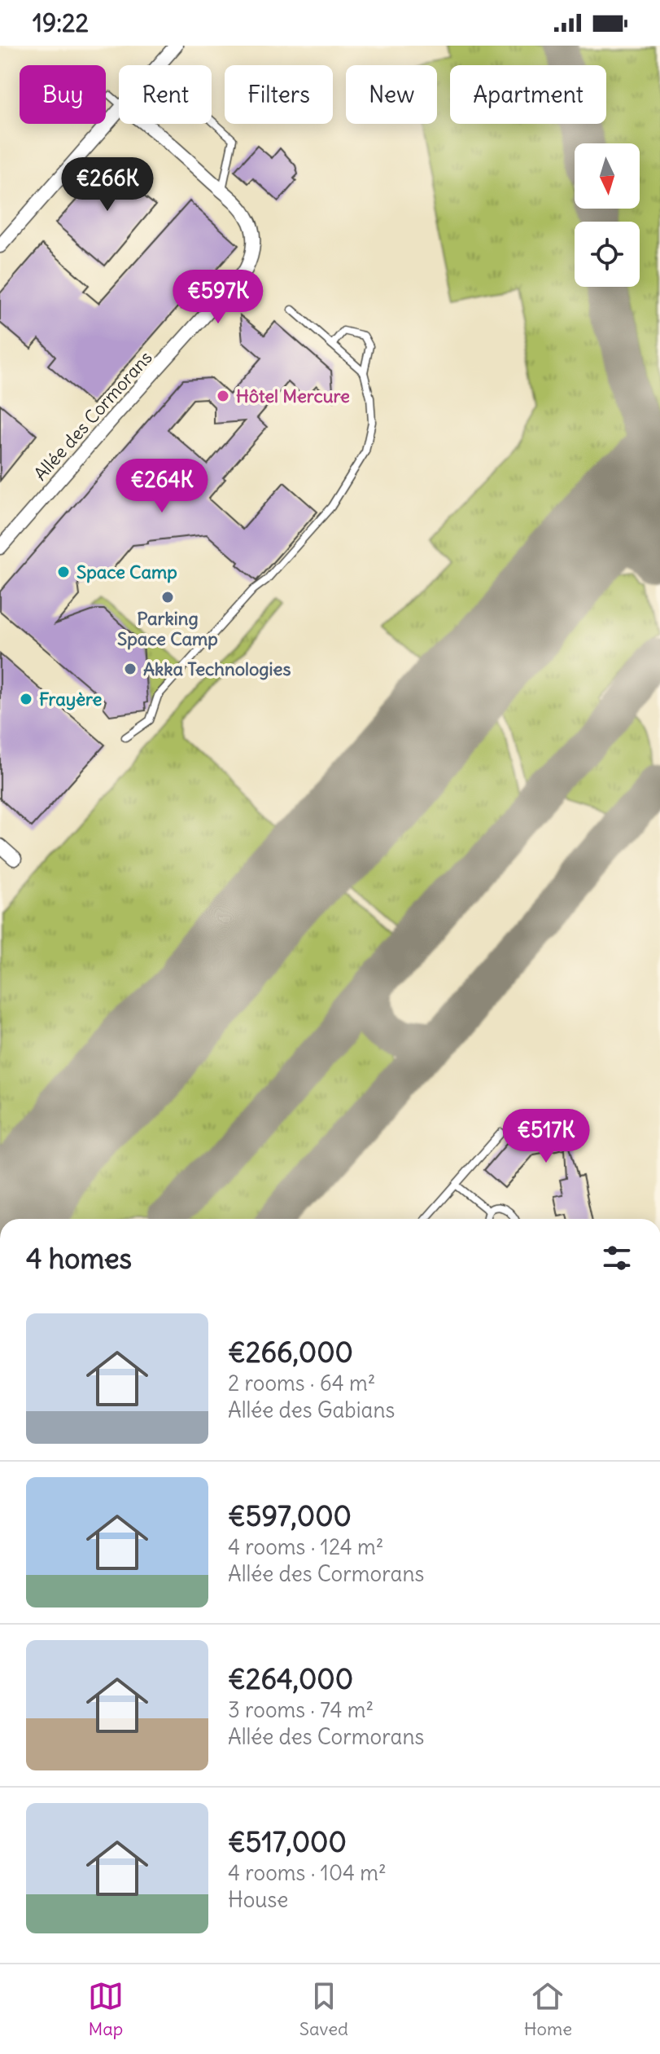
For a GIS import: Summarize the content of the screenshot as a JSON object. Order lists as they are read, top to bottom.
{
  "streets": {
    "street": ["Allée des Cormorans"]
  },
  "places": [
    "Hôtel Mercure",
    "Space Camp",
    "Parking Space Camp",
    "Akka Technologies",
    "Frayère"
  ],
  "north": "bottom",
  "page": {
    "status": "19:22",
    "chip": [
      "Buy",
      "Rent",
      "Filters",
      "New",
      "Apartment"
    ],
    "price": [
      "€266K",
      "€597K",
      "€264K",
      "€517K"
    ],
    "heading": "4 homes",
    "list": [
      {
        "name": "€266,000",
        "note": "2 rooms · 64 m² · Allée des Gabians"
      },
      {
        "name": "€597,000",
        "note": "4 rooms · 124 m² · Allée des Cormorans"
      },
      {
        "name": "€264,000",
        "note": "3 rooms · 74 m² · Allée des Cormorans"
      },
      {
        "name": "€517,000",
        "note": "4 rooms · 104 m² · House"
      }
    ],
    "tabs": ["Map", "Saved", "Home"]
  }
}
